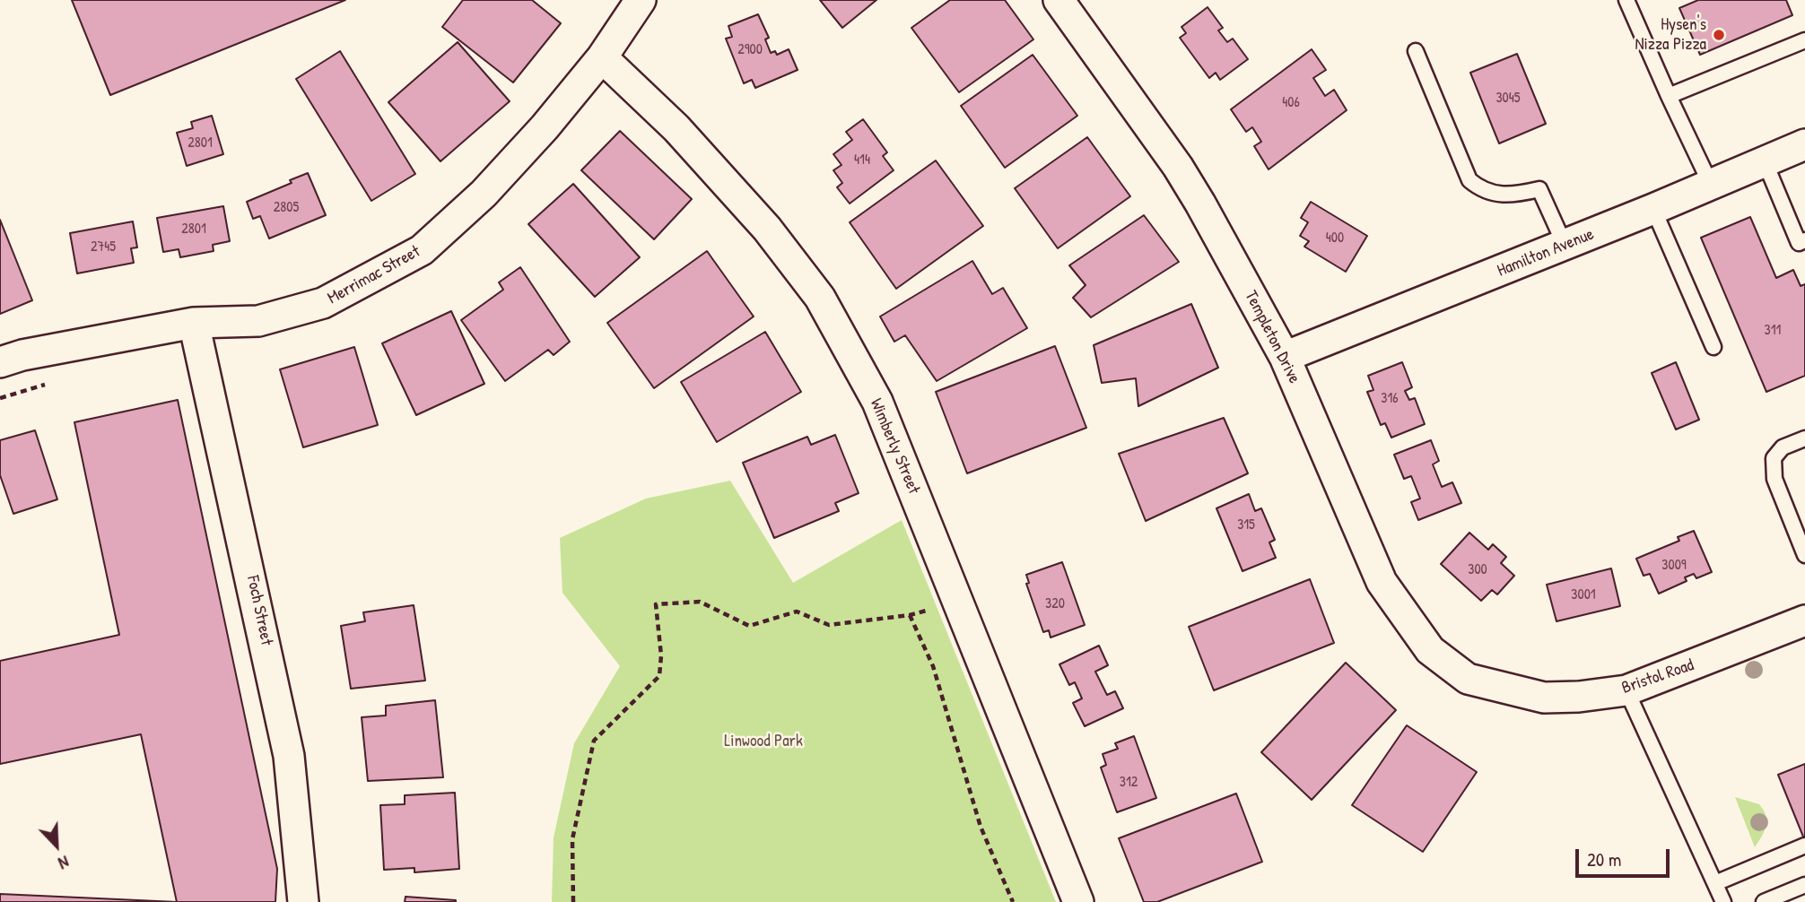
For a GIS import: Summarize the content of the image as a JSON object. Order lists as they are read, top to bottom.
{
  "streets": {
    "street": [
      "Hamilton Avenue",
      "Merrimac Street",
      "Templeton Drive",
      "Wimberly Street",
      "Foch Street",
      "Bristol Road"
    ]
  },
  "crossings": [
    ["Hamilton Avenue", "Templeton Drive"],
    ["Merrimac Street", "Wimberly Street"],
    ["Merrimac Street", "Foch Street"],
    ["Templeton Drive", "Bristol Road"]
  ],
  "parks": ["Linwood Park"],
  "places": ["Hysen's Nizza Pizza"],
  "house_numbers": [
    "2900",
    "3045",
    "406",
    "2801",
    "414",
    "2805",
    "2801",
    "400",
    "2745",
    "311",
    "316",
    "315",
    "3009",
    "300",
    "3001",
    "320",
    "312"
  ],
  "scale_bar": "20 m",
  "north": "bottom right"
}
